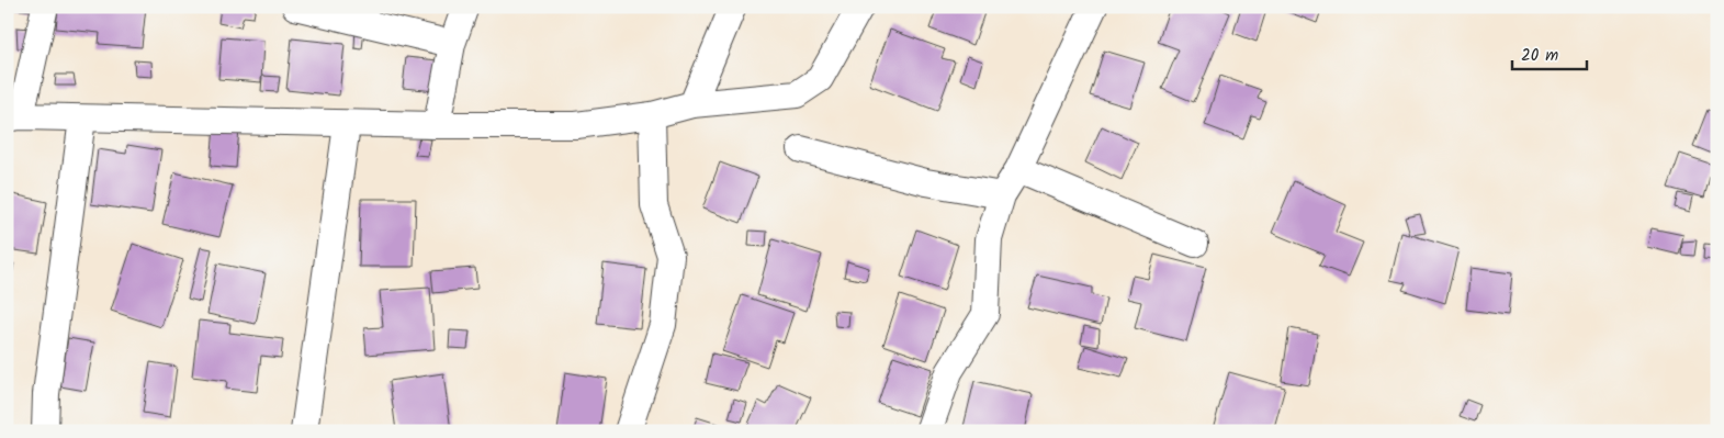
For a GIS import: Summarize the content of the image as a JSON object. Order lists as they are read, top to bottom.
{
  "scale_bar": "20 m"
}
